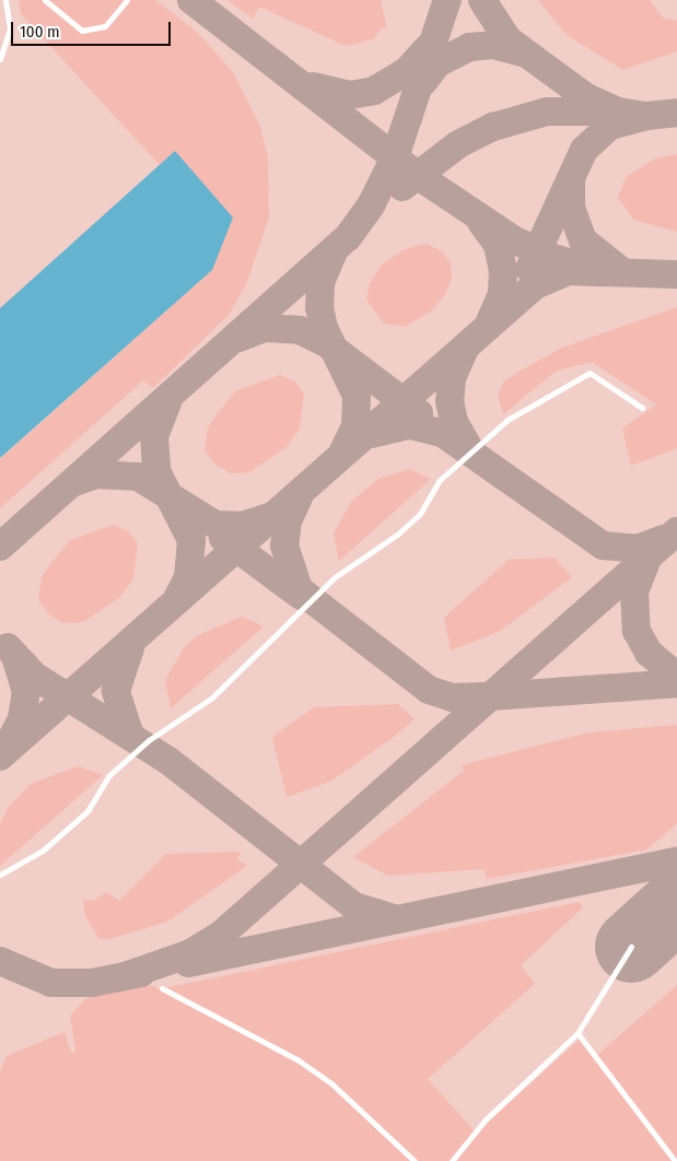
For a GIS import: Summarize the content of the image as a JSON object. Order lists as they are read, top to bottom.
{
  "scale_bar": "100 m"
}
